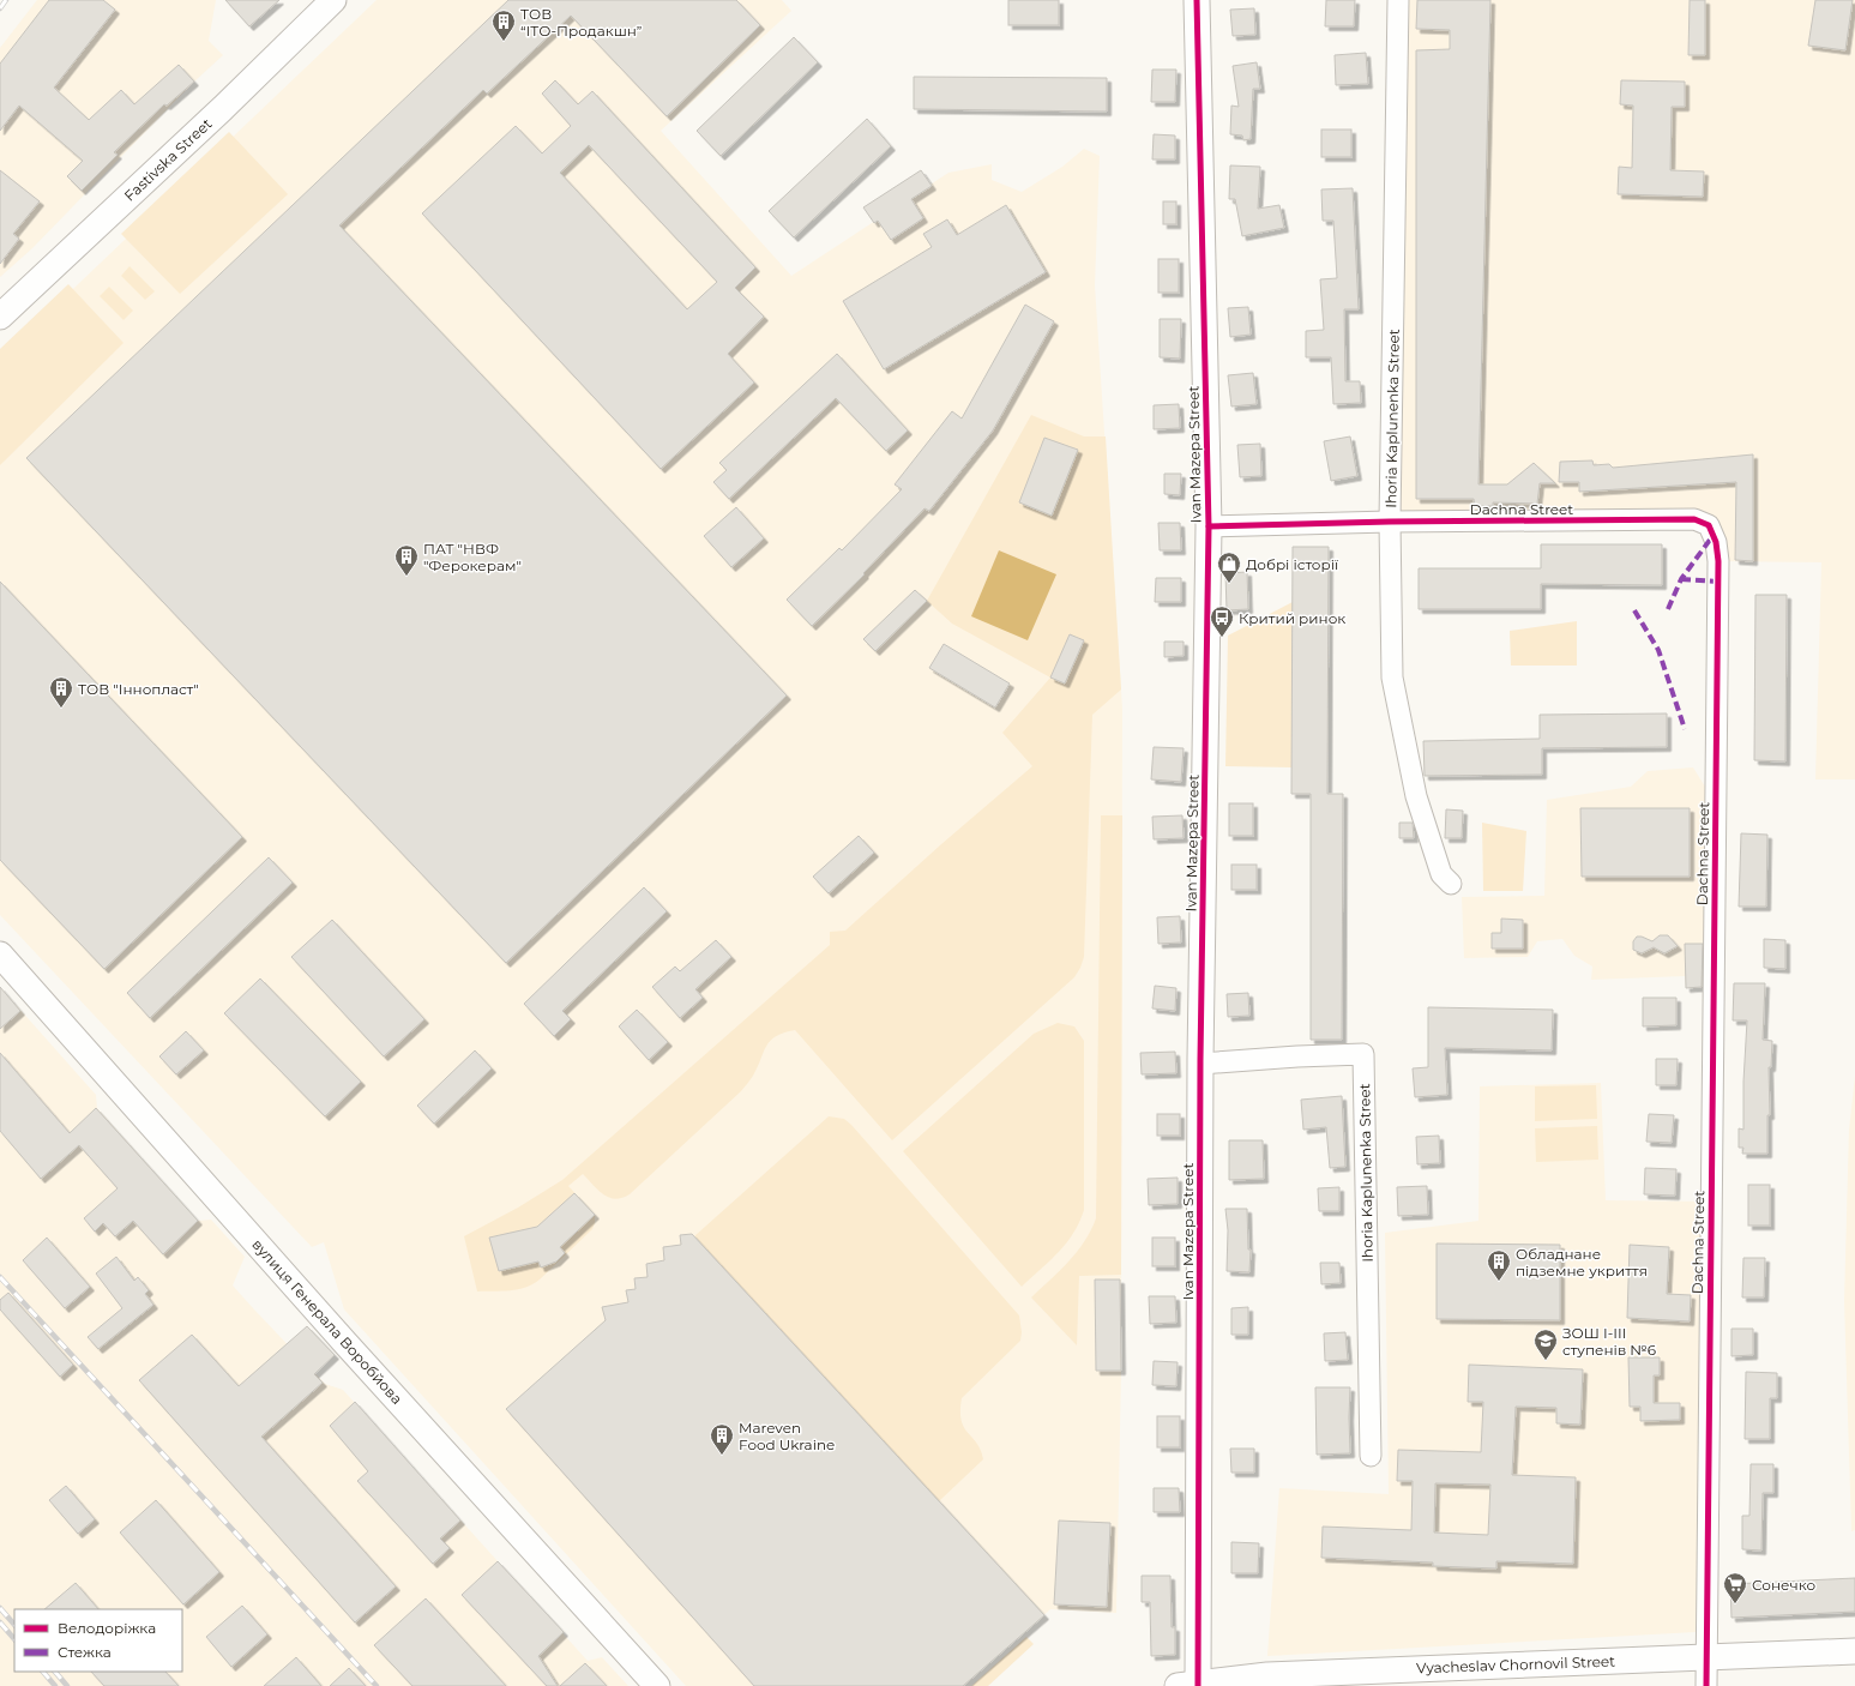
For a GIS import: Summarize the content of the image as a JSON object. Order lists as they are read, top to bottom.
{
  "streets": {
    "street": [
      "Fastivska Street",
      "Ihoria Kaplunenka Street",
      "Ivan Mazepa Street",
      "Dachna Street",
      "вулиця Генерала Воробйова",
      "Vyacheslav Chornovil Street"
    ]
  },
  "crossings": [
    ["Ihoria Kaplunenka Street", "Ivan Mazepa Street"],
    ["Ihoria Kaplunenka Street", "Dachna Street"],
    ["Ivan Mazepa Street", "Dachna Street"],
    ["Ivan Mazepa Street", "Vyacheslav Chornovil Street"],
    ["Dachna Street", "Vyacheslav Chornovil Street"]
  ],
  "places": {
    "building": [
      "ТОВ “ІТО-Продакшн”",
      "ПАТ \"НВФ \"Ферокерам\"",
      "ТОВ \"Іннопласт\"",
      "Обладнане підземне укриття",
      "Mareven Food Ukraine"
    ],
    "shop": ["Добрі історії"],
    "bus stop": ["Критий ринок"],
    "school or university": ["ЗОШ І-ІІІ ступенів №6"],
    "supermarket": ["Сонечко"]
  },
  "legend": ["Велодоріжка", "Стежка"]
}
